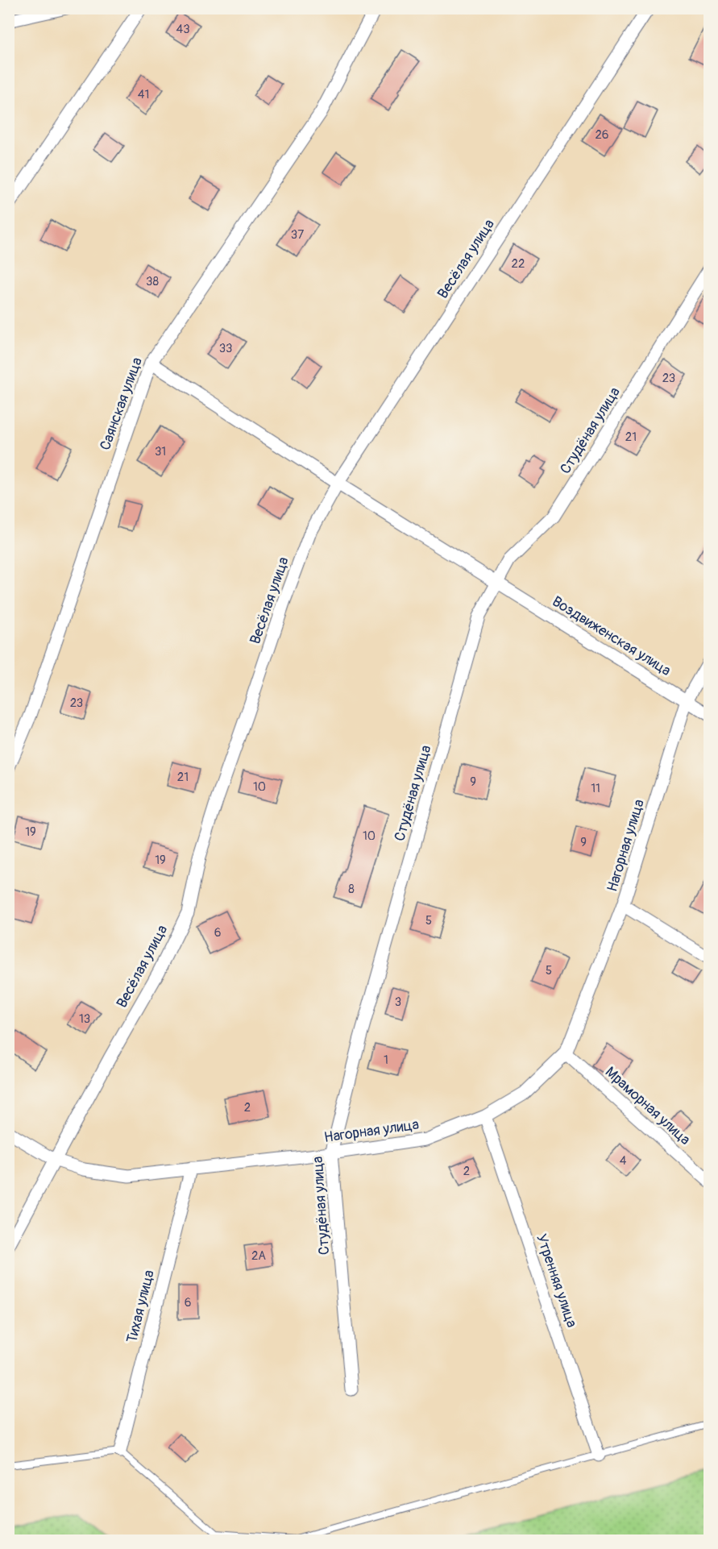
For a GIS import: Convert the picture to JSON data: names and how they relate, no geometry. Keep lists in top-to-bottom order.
{
  "streets": {
    "street": [
      "Весёлая улица",
      "Саянская улица",
      "Студёная улица",
      "Воздвиженская улица",
      "Нагорная улица",
      "Мраморная улица",
      "Утренняя улица",
      "Тихая улица"
    ]
  },
  "crossings": [
    ["Весёлая улица", "Воздвиженская улица"],
    ["Весёлая улица", "Нагорная улица"],
    ["Саянская улица", "Воздвиженская улица"],
    ["Студёная улица", "Воздвиженская улица"],
    ["Студёная улица", "Нагорная улица"],
    ["Воздвиженская улица", "Нагорная улица"],
    ["Нагорная улица", "Мраморная улица"],
    ["Нагорная улица", "Утренняя улица"],
    ["Нагорная улица", "Тихая улица"]
  ],
  "house_numbers": [
    "43",
    "41",
    "26",
    "37",
    "22",
    "38",
    "33",
    "23",
    "21",
    "31",
    "23",
    "21",
    "9",
    "10",
    "11",
    "19",
    "10",
    "9",
    "19",
    "8",
    "5",
    "6",
    "5",
    "3",
    "13",
    "1",
    "2",
    "4",
    "2",
    "2А",
    "6"
  ]
}
